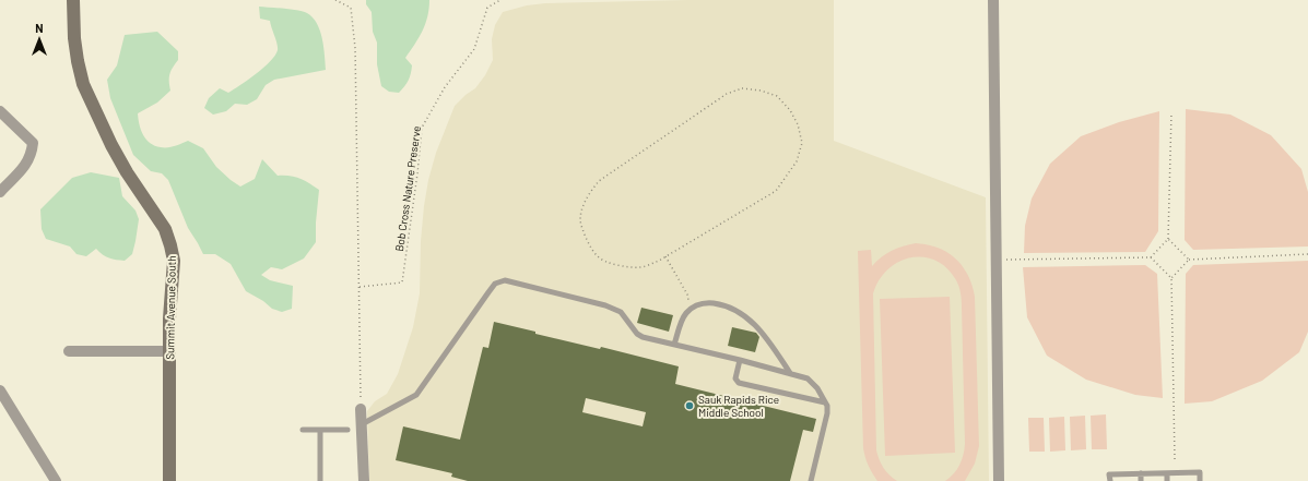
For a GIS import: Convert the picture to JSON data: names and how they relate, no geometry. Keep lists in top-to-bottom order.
{
  "streets": {
    "street": ["Summit Avenue South"],
    "path": ["Bob Cross Nature Preserve"]
  },
  "places": ["Sauk Rapids Rice Middle School"],
  "north": "top"
}
